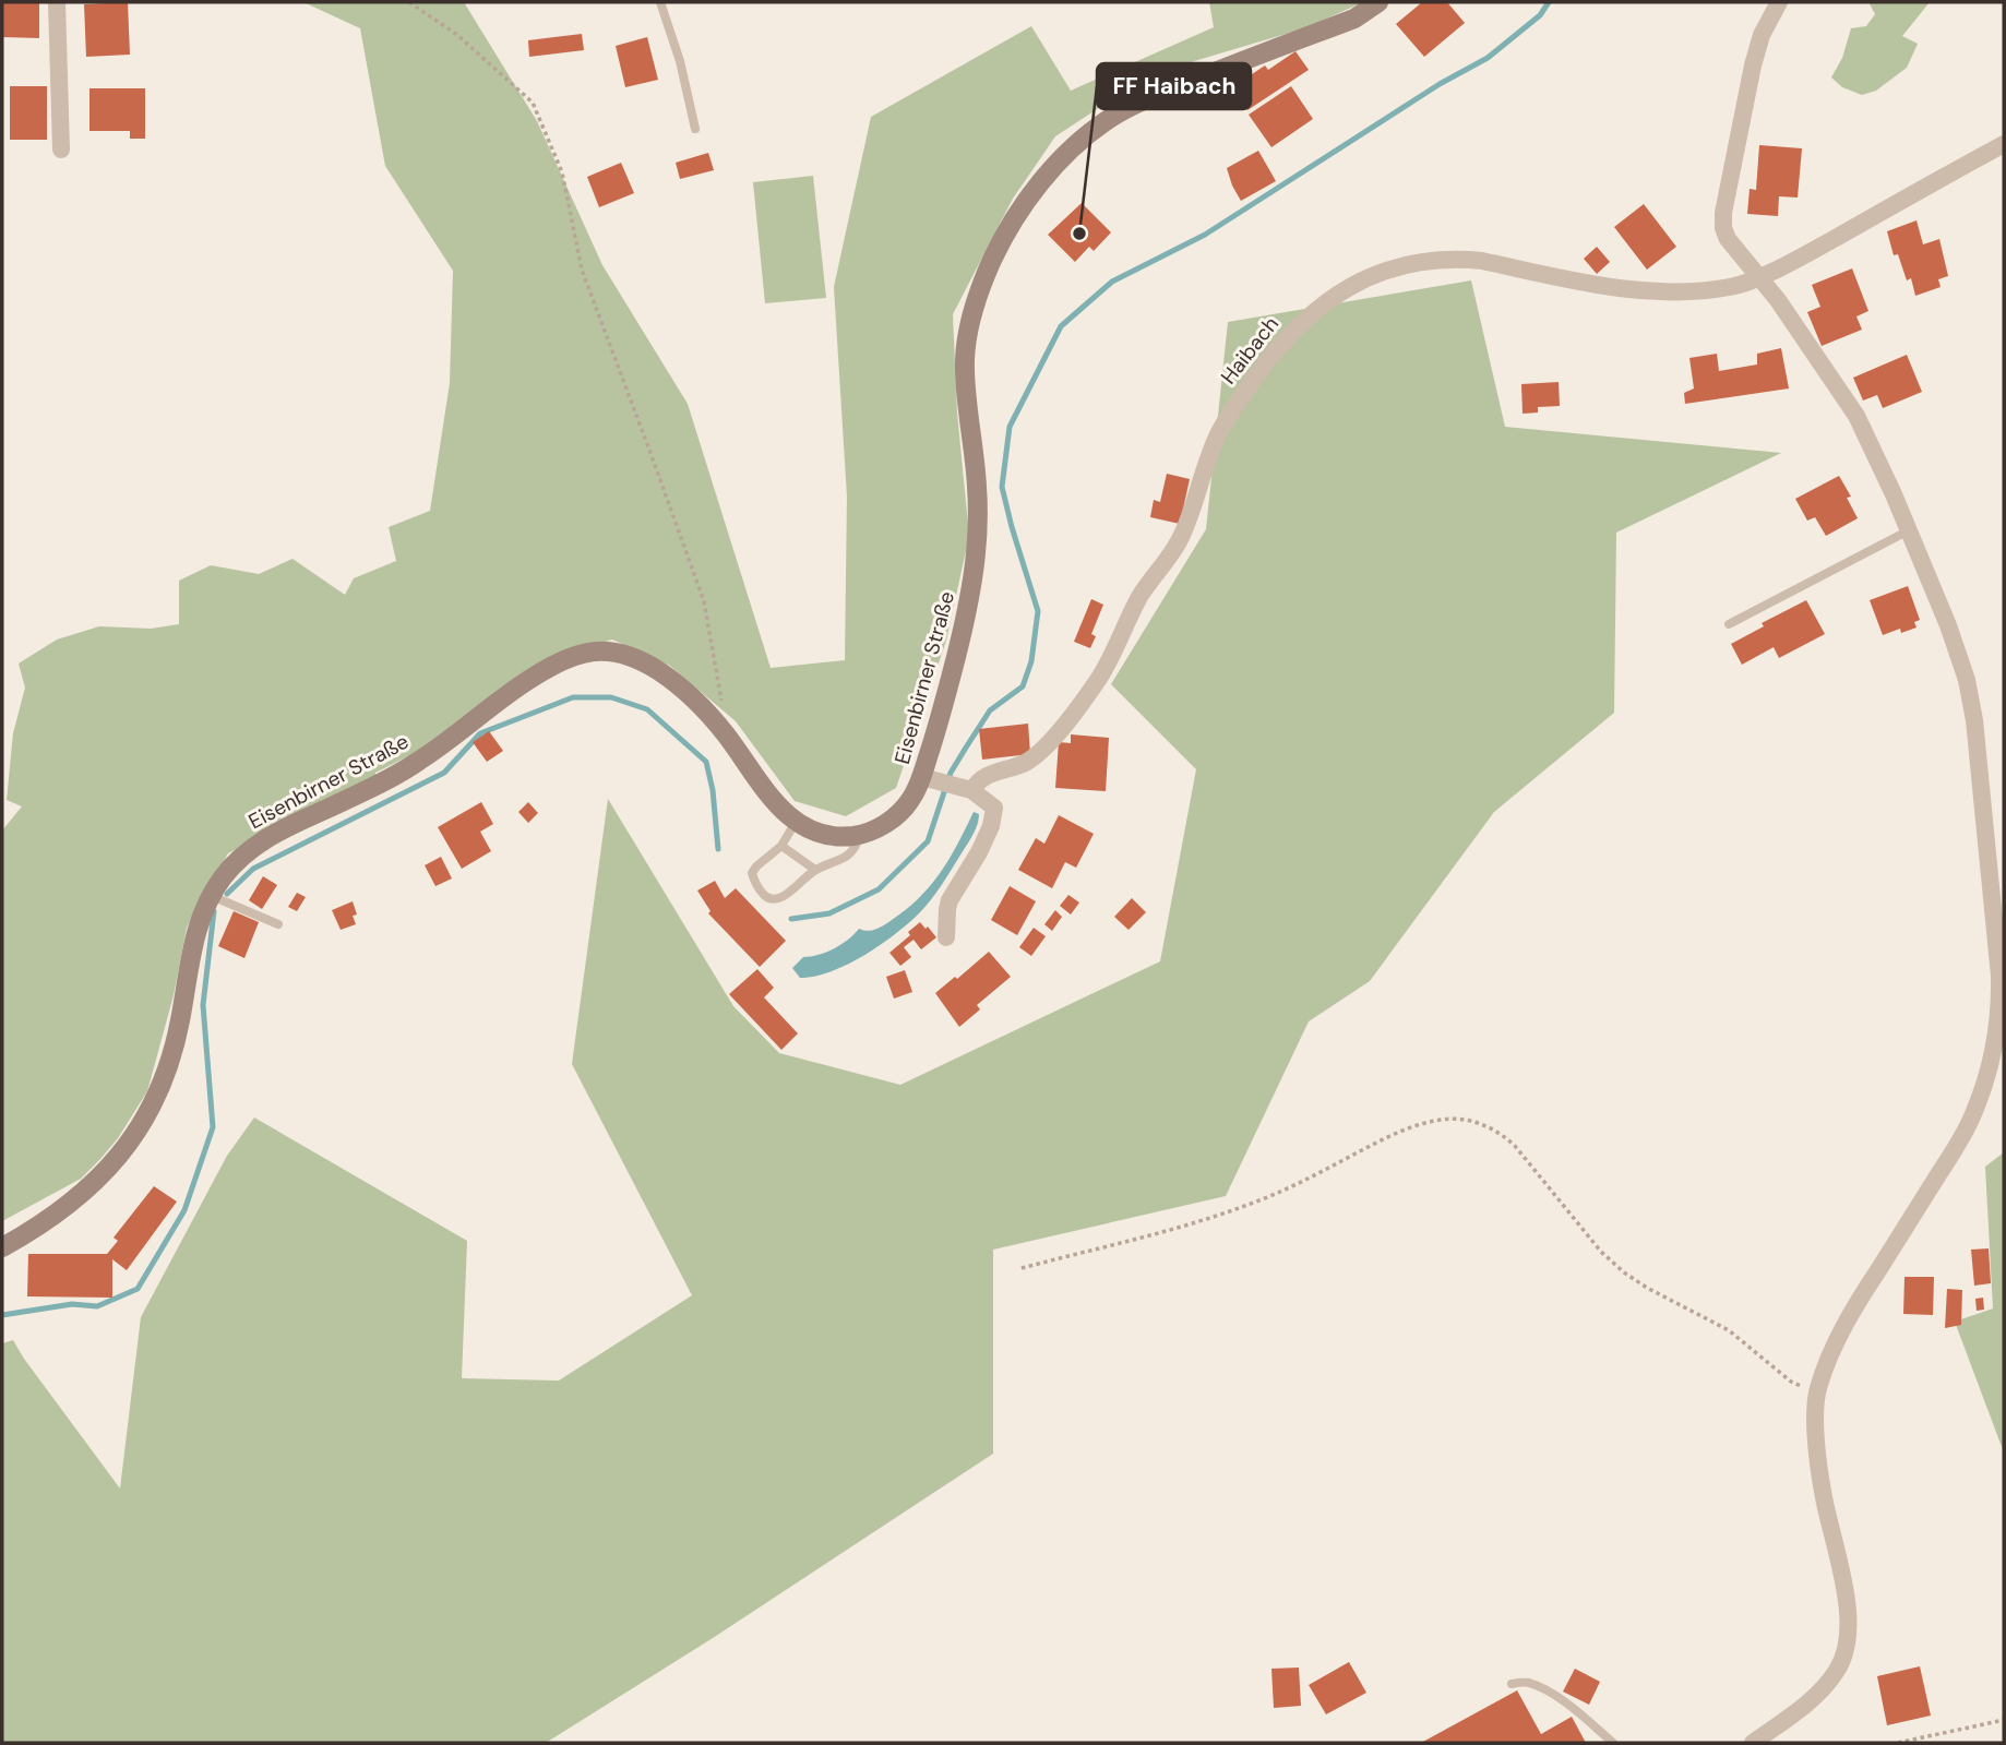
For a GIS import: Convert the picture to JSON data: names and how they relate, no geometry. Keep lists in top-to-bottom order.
{
  "streets": {
    "main road": ["Eisenbirner Straße"],
    "street": ["Haibach"]
  },
  "places": ["FF Haibach"]
}
